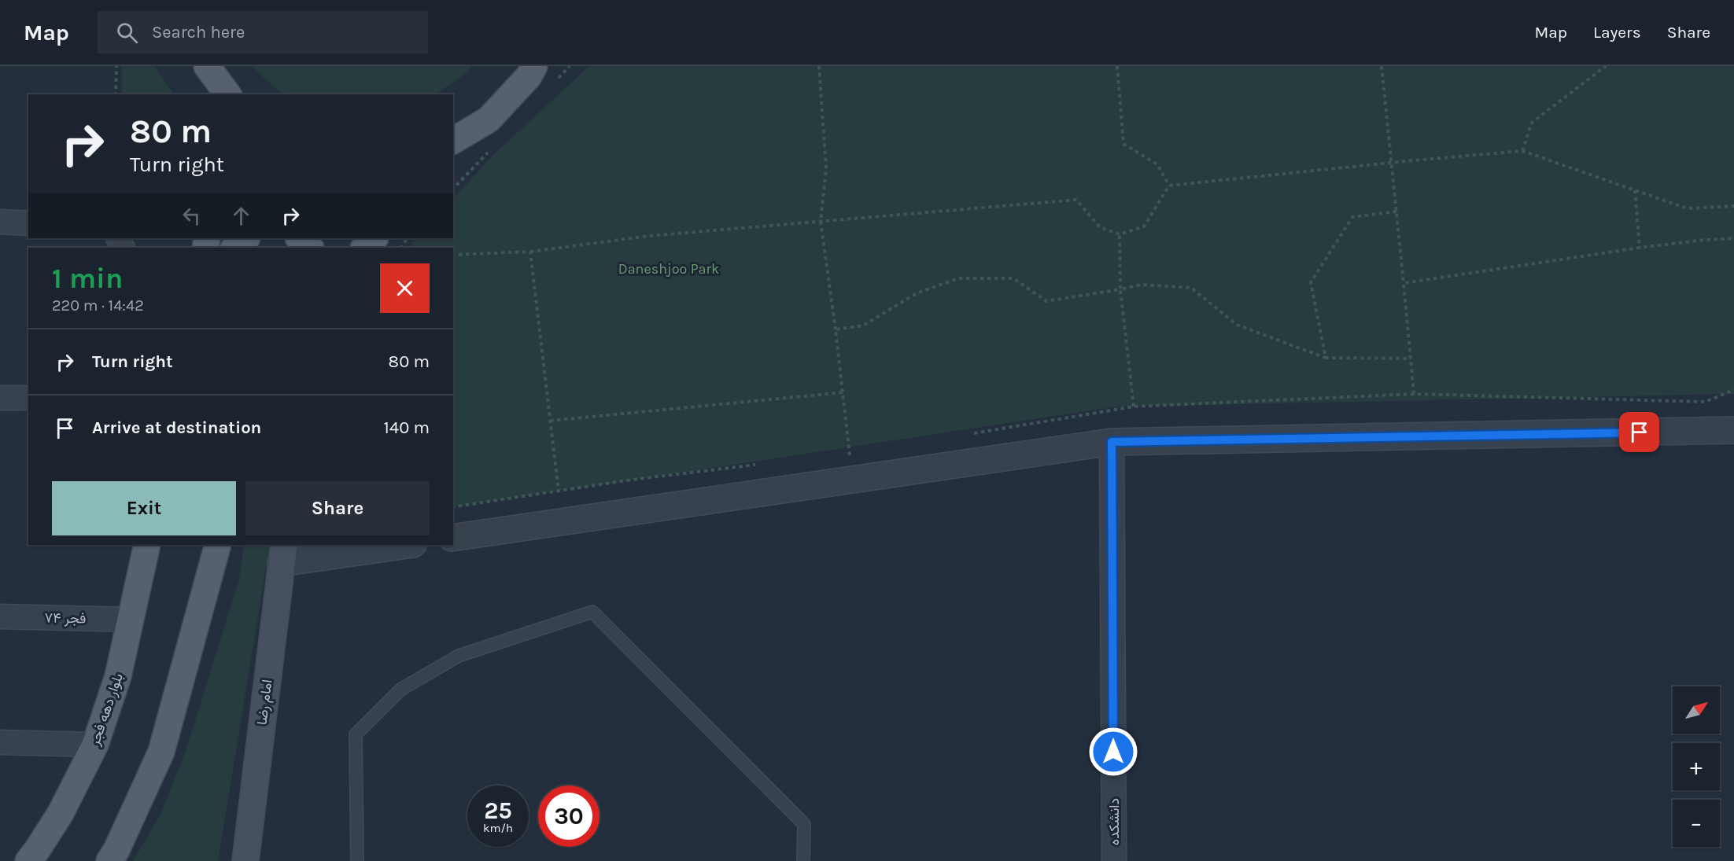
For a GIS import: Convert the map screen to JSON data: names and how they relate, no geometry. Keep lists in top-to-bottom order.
{
  "streets": {
    "main road": ["امام رضا", "بلوار دهه فجر"],
    "street": ["فجر ۷۴", "دانشکده"]
  },
  "crossings": [
    ["فجر ۷۴", "بلوار دهه فجر"]
  ],
  "parks": ["Daneshjoo Park"],
  "north": "top right",
  "page": {
    "header": "Map",
    "search": "Search here",
    "nav": ["Map", "Layers", "Share"],
    "turn": ["80 m", "Turn right"],
    "heading": ["1 min", "220 m · 14:42"],
    "list": [
      {
        "name": "Turn right",
        "value": "80 m"
      },
      {
        "name": "Arrive at destination",
        "value": "140 m"
      }
    ],
    "buttons": ["Exit", "Share"],
    "map_buttons": ["+", "−"],
    "speed": "25 km/h",
    "limit": "30"
  }
}
